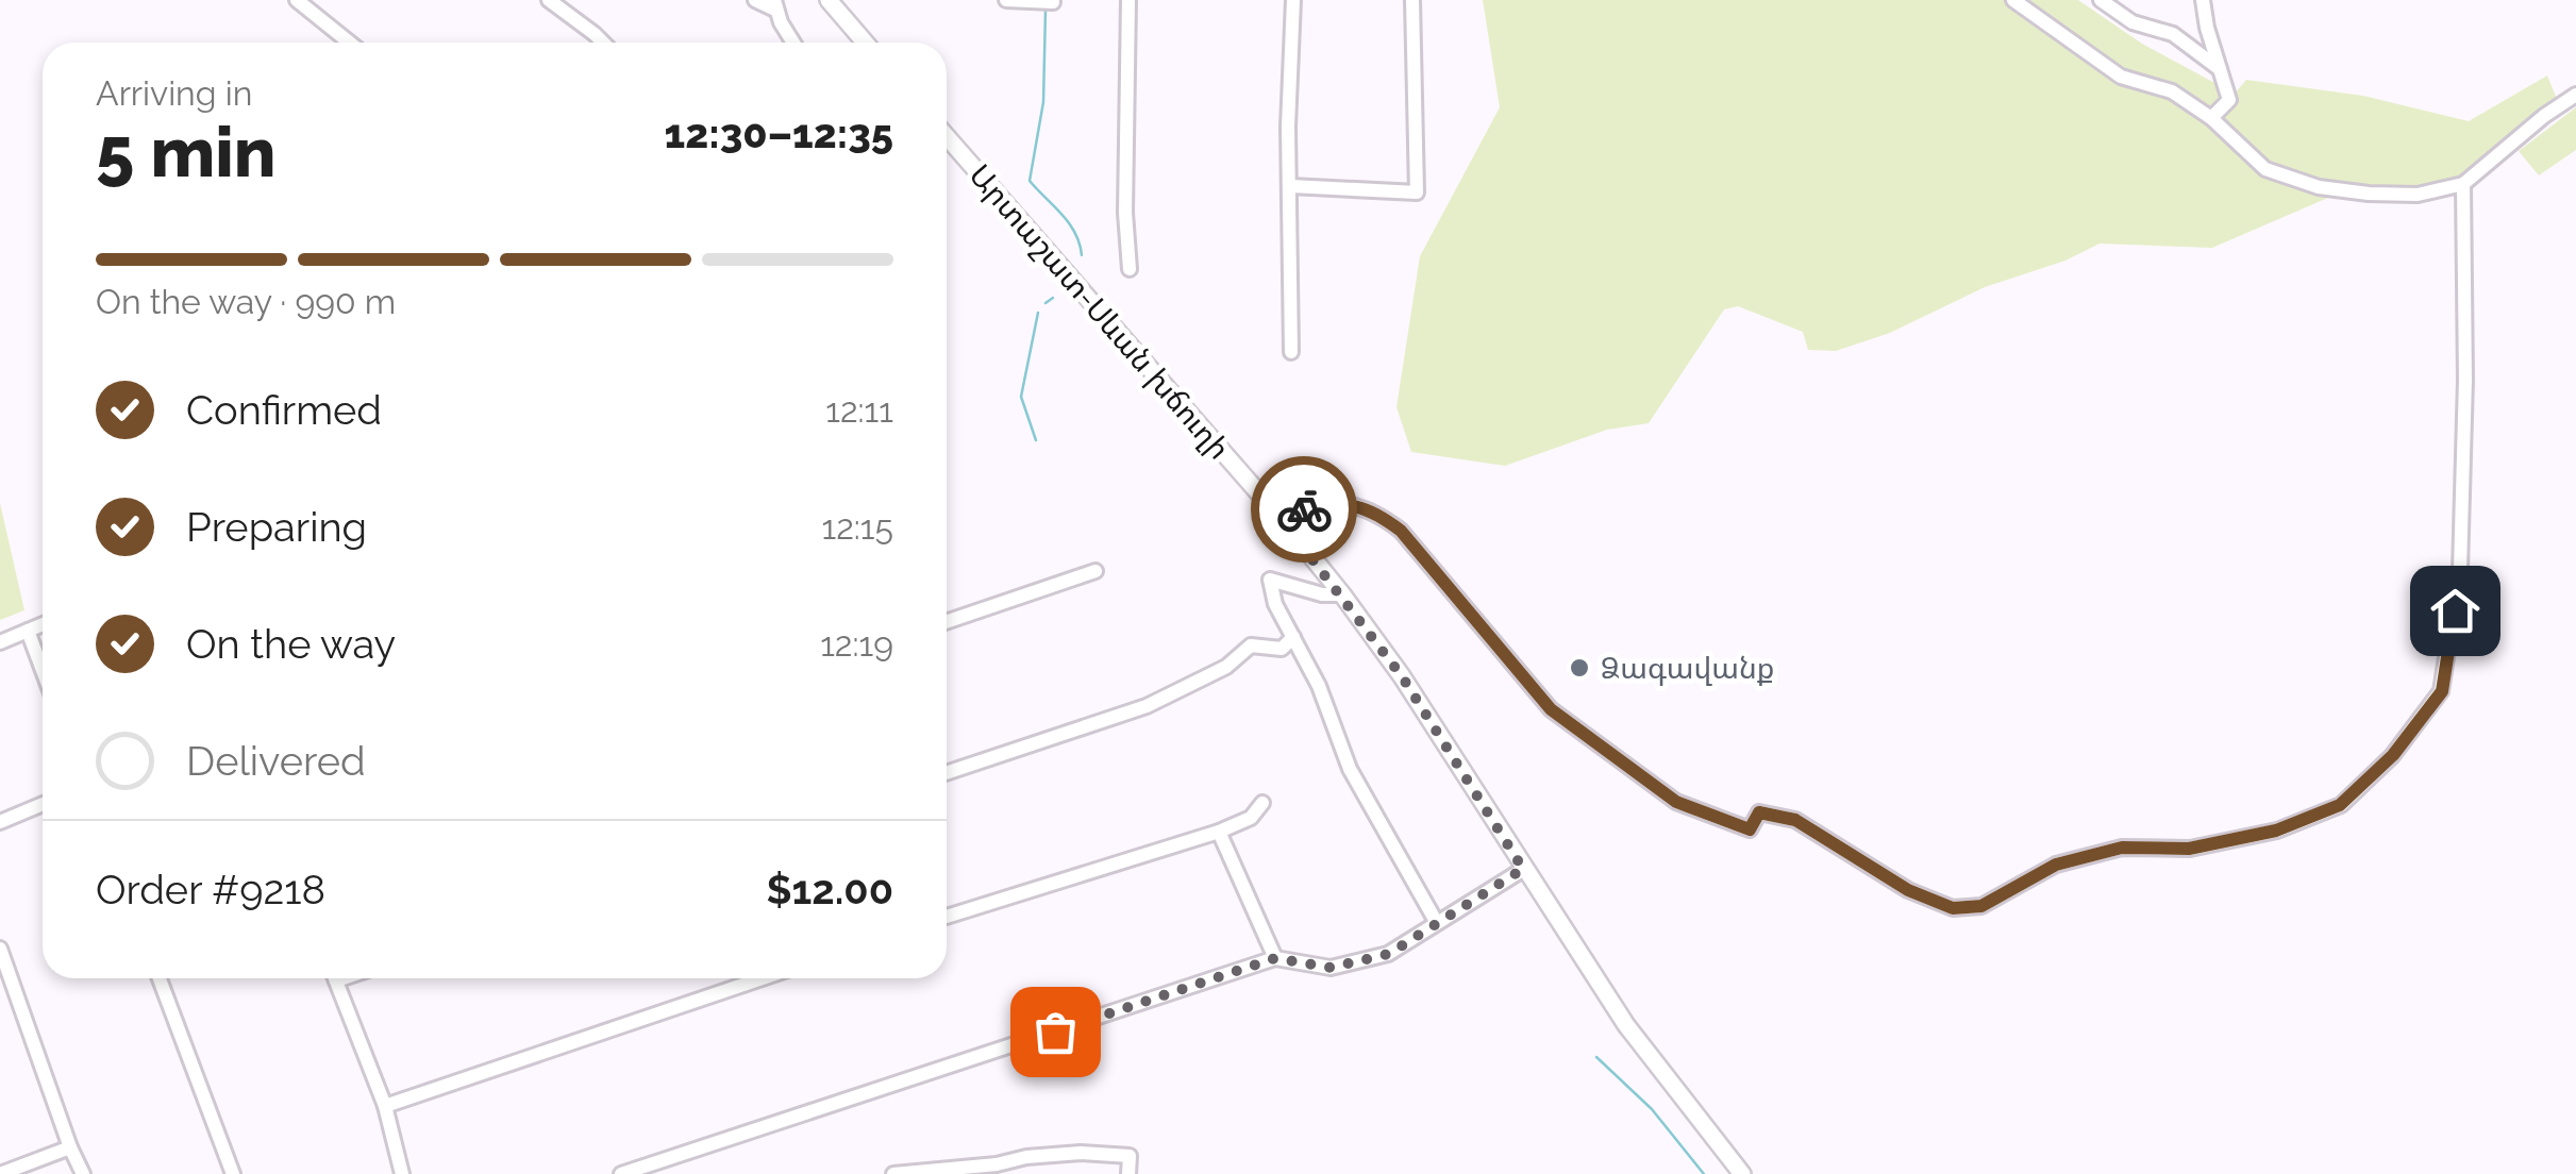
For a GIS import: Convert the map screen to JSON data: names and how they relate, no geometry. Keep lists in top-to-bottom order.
{
  "streets": {
    "main road": ["Արտաշատ-Սևան խճուղի"]
  },
  "places": ["Ձագավանք"],
  "page": {
    "heading": ["5 min", "Arriving in", "12:30–12:35"],
    "panel": ["Order #9218", "$12.00"],
    "bar": "On the way · 990 m",
    "list": [
      ["Confirmed", "12:11"],
      ["Preparing", "12:15"],
      ["On the way", "12:19"],
      "Delivered"
    ]
  }
}
